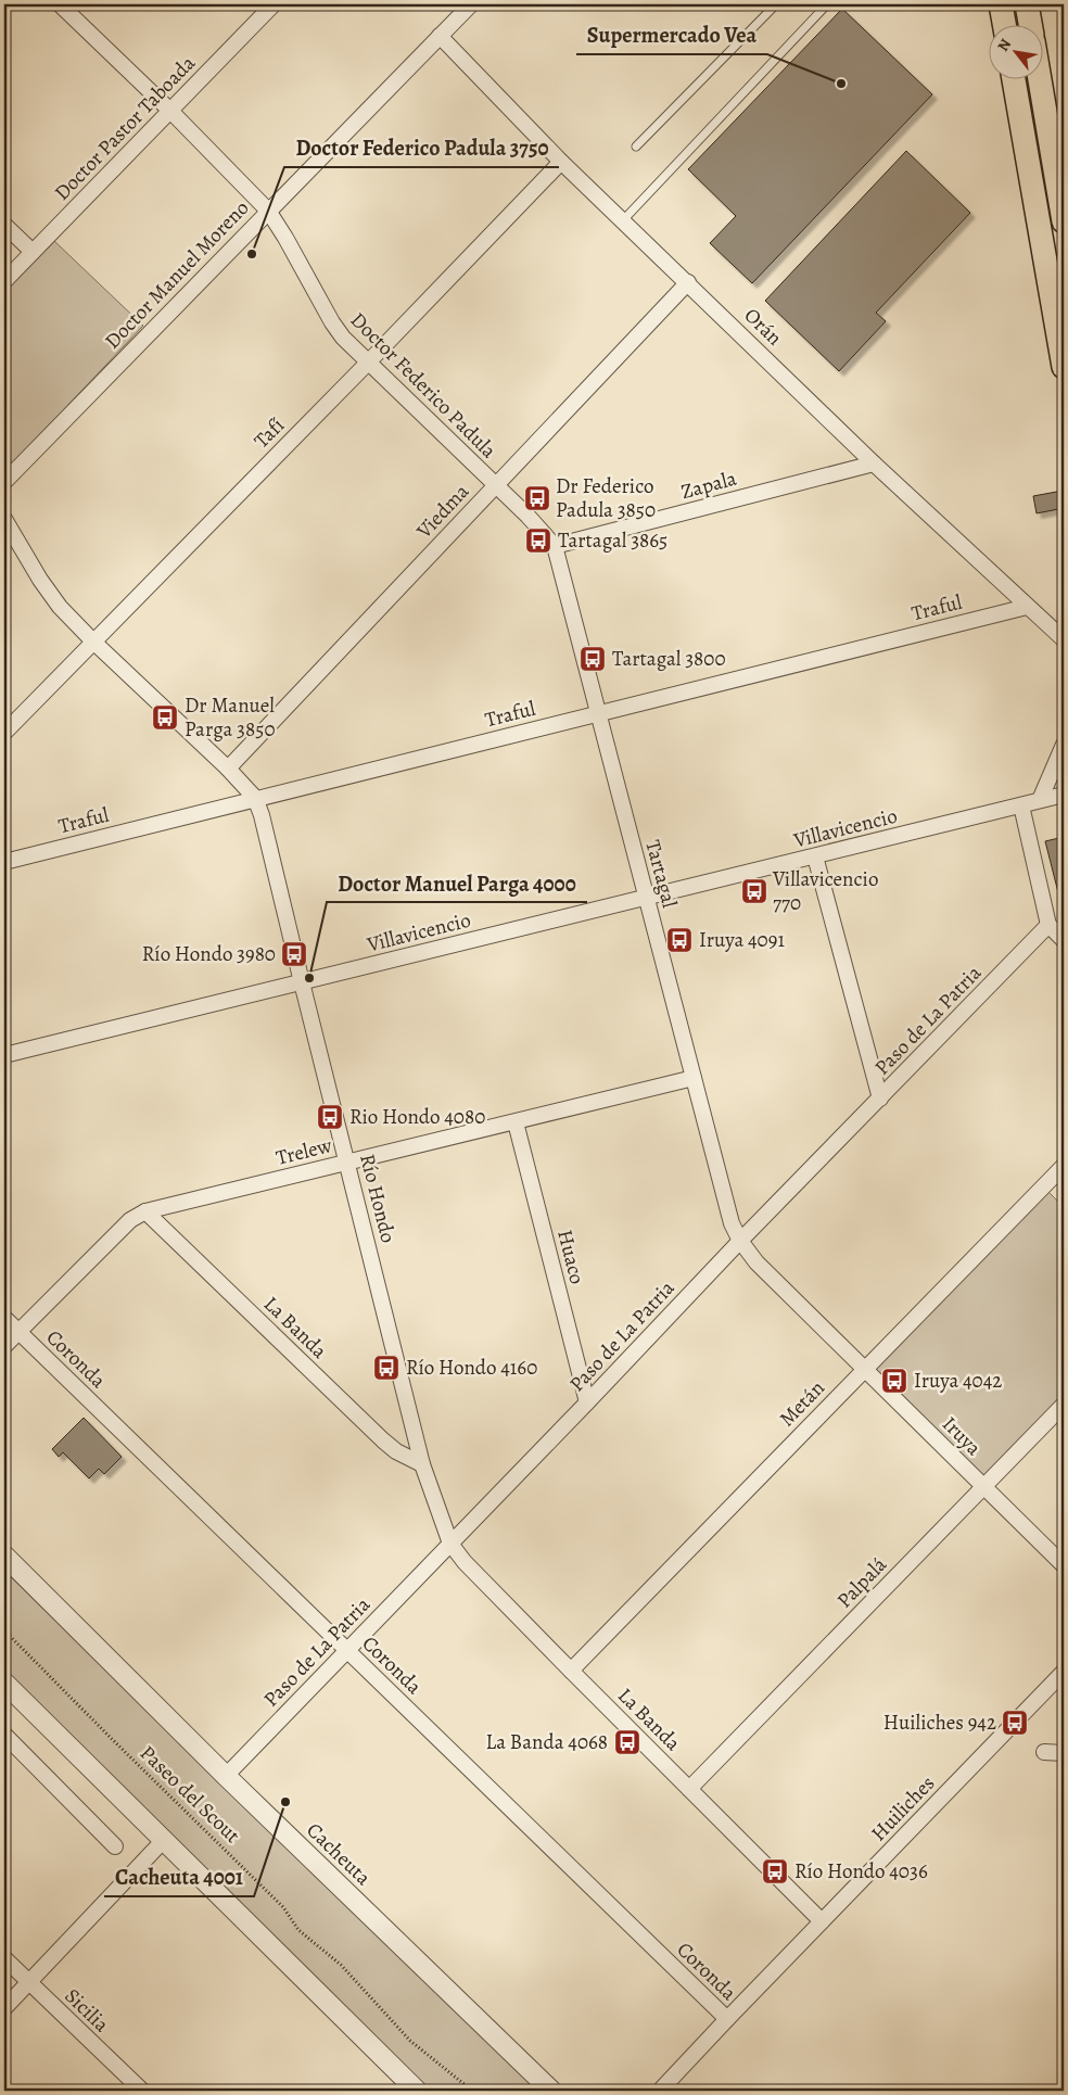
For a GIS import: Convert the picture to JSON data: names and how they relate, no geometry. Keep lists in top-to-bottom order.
{
  "streets": {
    "street": [
      "Doctor Pastor Taboada",
      "Doctor Manuel Moreno",
      "Orán",
      "Doctor Federico Padula",
      "Tafí",
      "Zapala",
      "Viedma",
      "Traful",
      "Villavicencio",
      "Tartagal",
      "Paso de La Patria",
      "Trelew",
      "Río Hondo",
      "Huaco",
      "La Banda",
      "Coronda",
      "Metán",
      "Iruya",
      "Palpalá",
      "Huiliches",
      "Cacheuta",
      "Sicilia"
    ],
    "path": ["Paseo del Scout"]
  },
  "crossings": [
    ["Doctor Pastor Taboada", "Doctor Federico Padula"],
    ["Doctor Manuel Moreno", "Orán"],
    ["Doctor Manuel Moreno", "Doctor Federico Padula"],
    ["Orán", "Tafí"],
    ["Orán", "Zapala"],
    ["Orán", "Viedma"],
    ["Orán", "Traful"],
    ["Doctor Federico Padula", "Tafí"],
    ["Doctor Federico Padula", "Zapala"],
    ["Doctor Federico Padula", "Viedma"],
    ["Doctor Federico Padula", "Tartagal"],
    ["Zapala", "Tartagal"],
    ["Traful", "Tartagal"],
    ["Traful", "Río Hondo"],
    ["Villavicencio", "Tartagal"],
    ["Villavicencio", "Río Hondo"],
    ["Tartagal", "Paso de La Patria"],
    ["Tartagal", "Trelew"],
    ["Tartagal", "Iruya"],
    ["Paso de La Patria", "Río Hondo"],
    ["Paso de La Patria", "Huaco"],
    ["Paso de La Patria", "La Banda"],
    ["Paso de La Patria", "Coronda"],
    ["Paso de La Patria", "Iruya"],
    ["Paso de La Patria", "Cacheuta"],
    ["Trelew", "Río Hondo"],
    ["Trelew", "Huaco"],
    ["Trelew", "La Banda"],
    ["Trelew", "Coronda"],
    ["Río Hondo", "La Banda"],
    ["La Banda", "Metán"],
    ["La Banda", "Palpalá"],
    ["La Banda", "Huiliches"],
    ["Coronda", "Huiliches"],
    ["Metán", "Iruya"],
    ["Iruya", "Palpalá"]
  ],
  "places": {
    "other": [
      "Supermercado Vea",
      "Doctor Federico Padula 3750",
      "Doctor Manuel Parga 4000",
      "Cacheuta 4001"
    ],
    "bus stop": [
      "Dr Federico Padula 3850",
      "Tartagal 3865",
      "Tartagal 3800",
      "Dr Manuel Parga 3850",
      "Villavicencio 770",
      "Iruya 4091",
      "Río Hondo 3980",
      "Rio Hondo 4080",
      "Río Hondo 4160",
      "Iruya 4042",
      "Huiliches 942",
      "La Banda 4068",
      "Río Hondo 4036"
    ]
  },
  "north": "top left"
}
